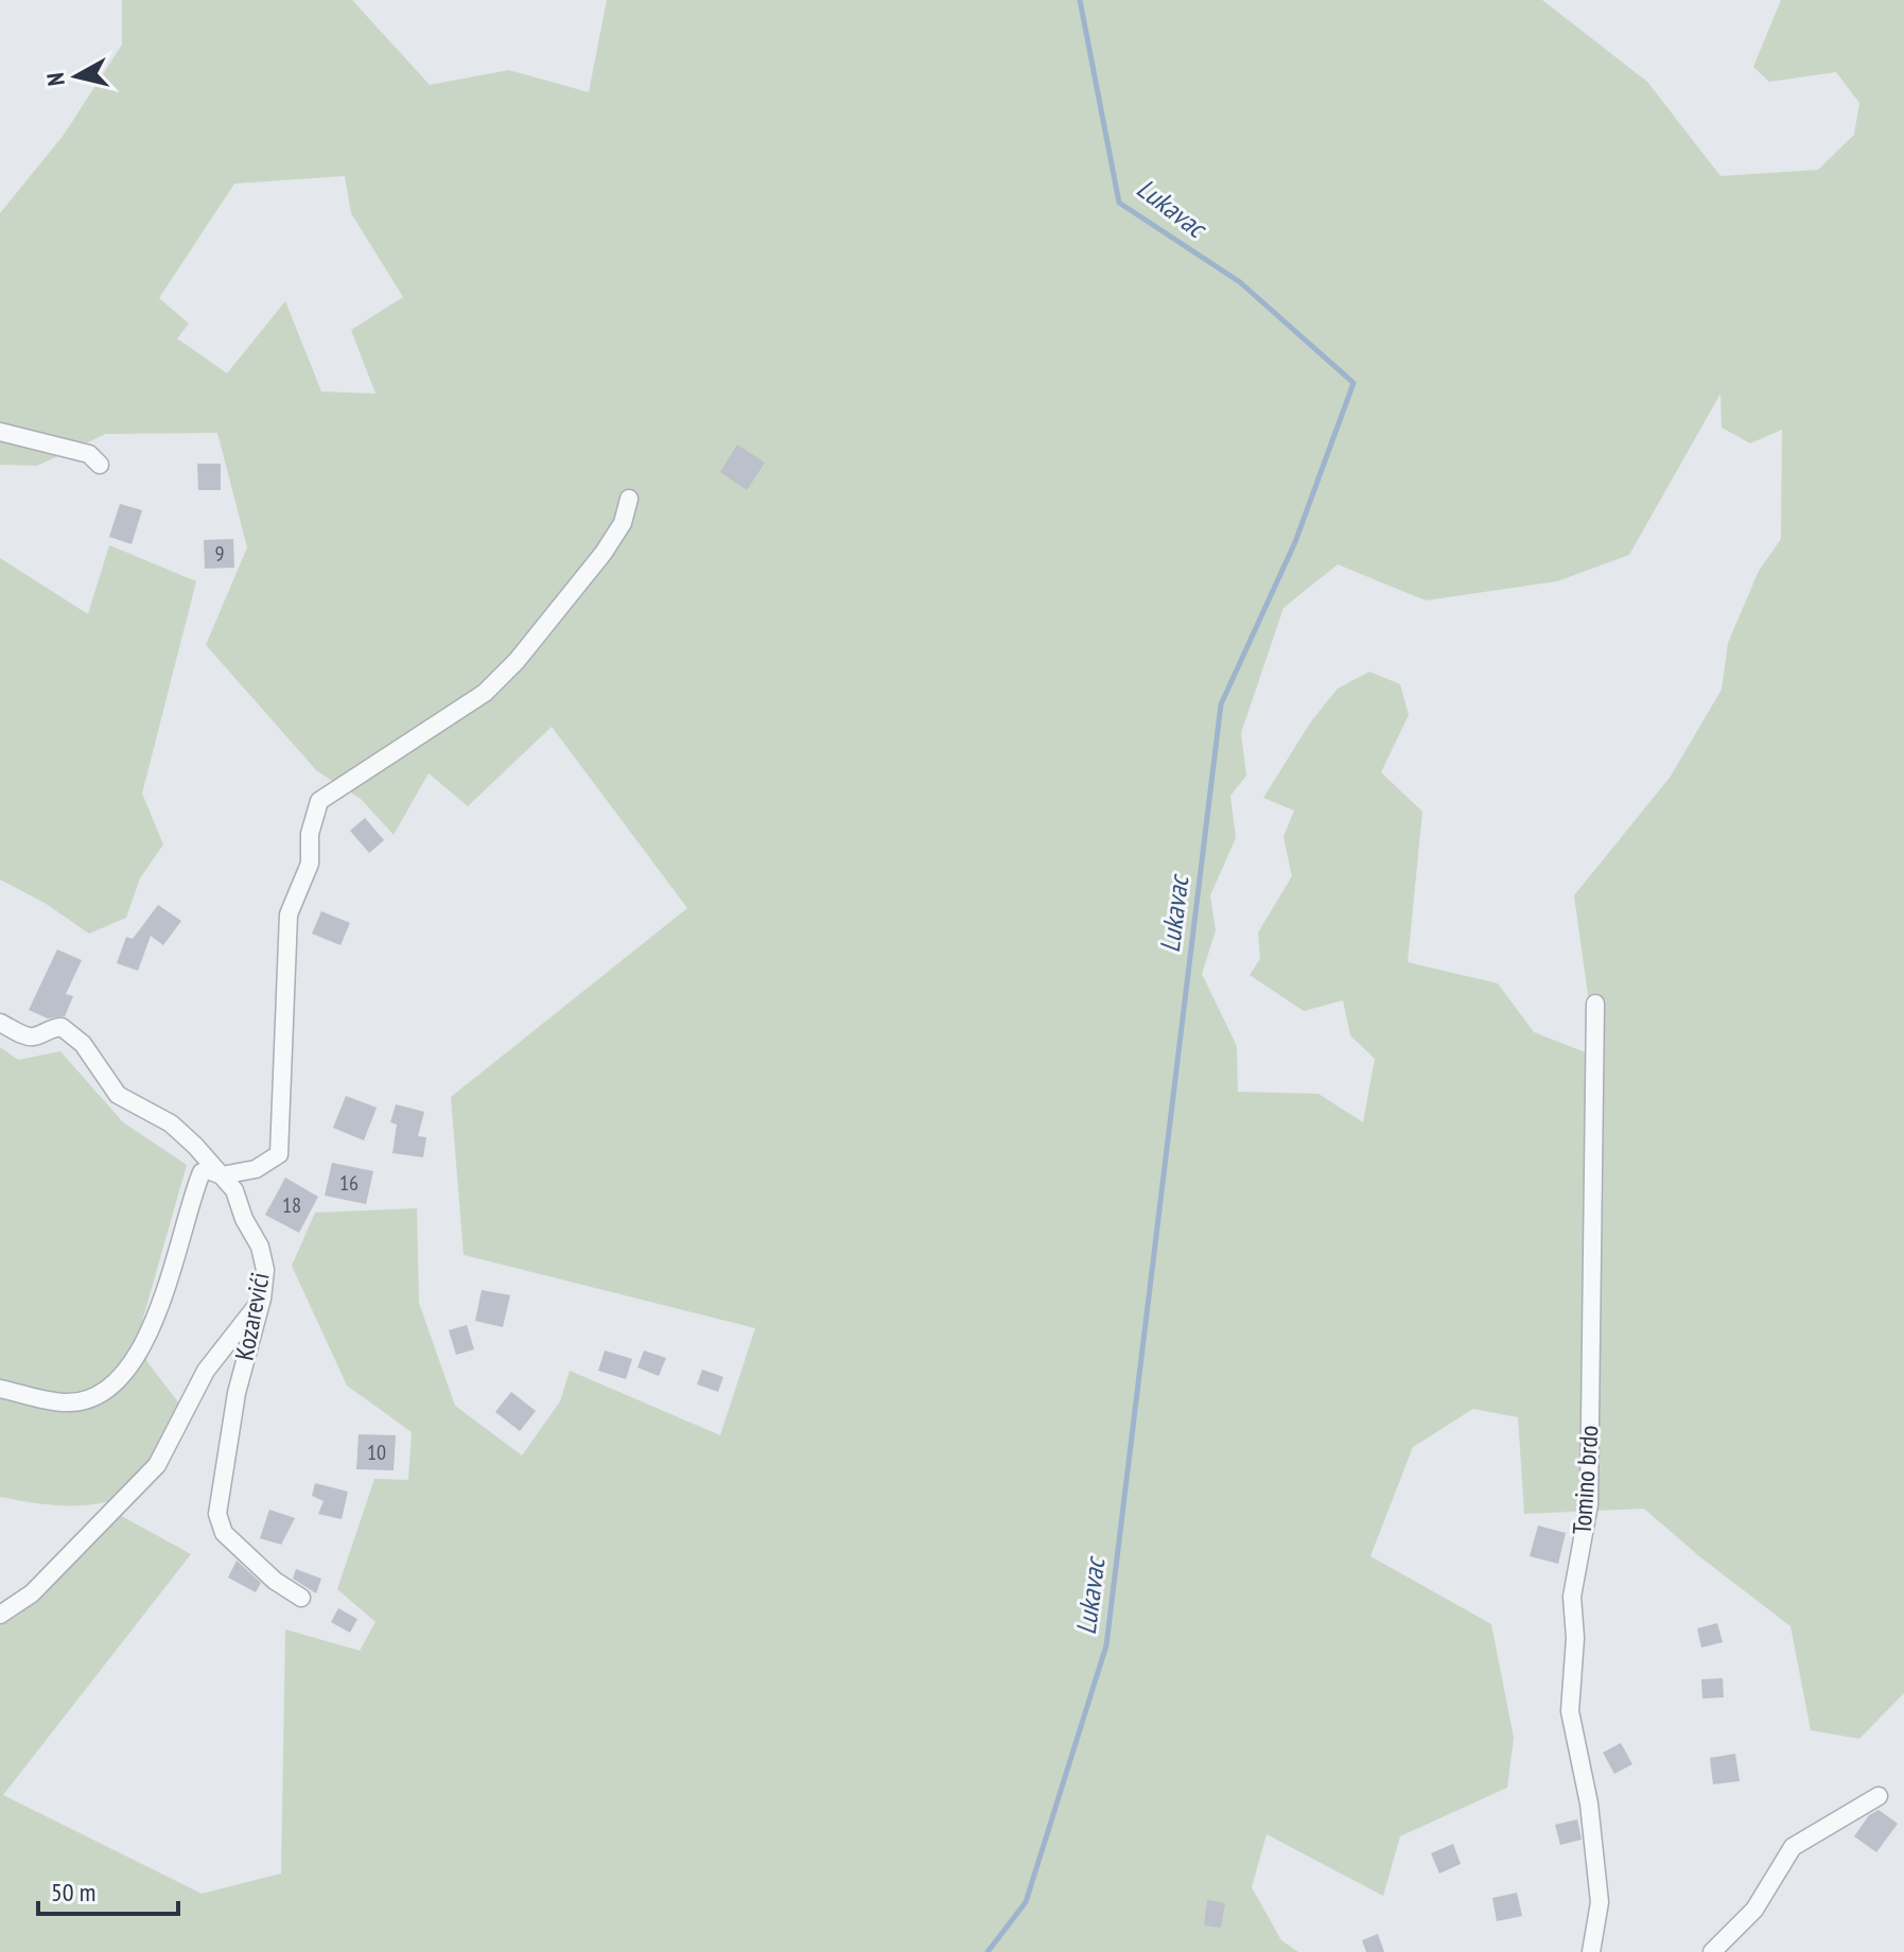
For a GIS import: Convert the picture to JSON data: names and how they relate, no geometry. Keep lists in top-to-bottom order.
{
  "streets": {
    "street": ["Kozarevići", "Tomino brdo"]
  },
  "water": ["Lukavac"],
  "house_numbers": [
    "9",
    "16",
    "18",
    "10"
  ],
  "scale_bar": "50 m",
  "north": "left"
}
